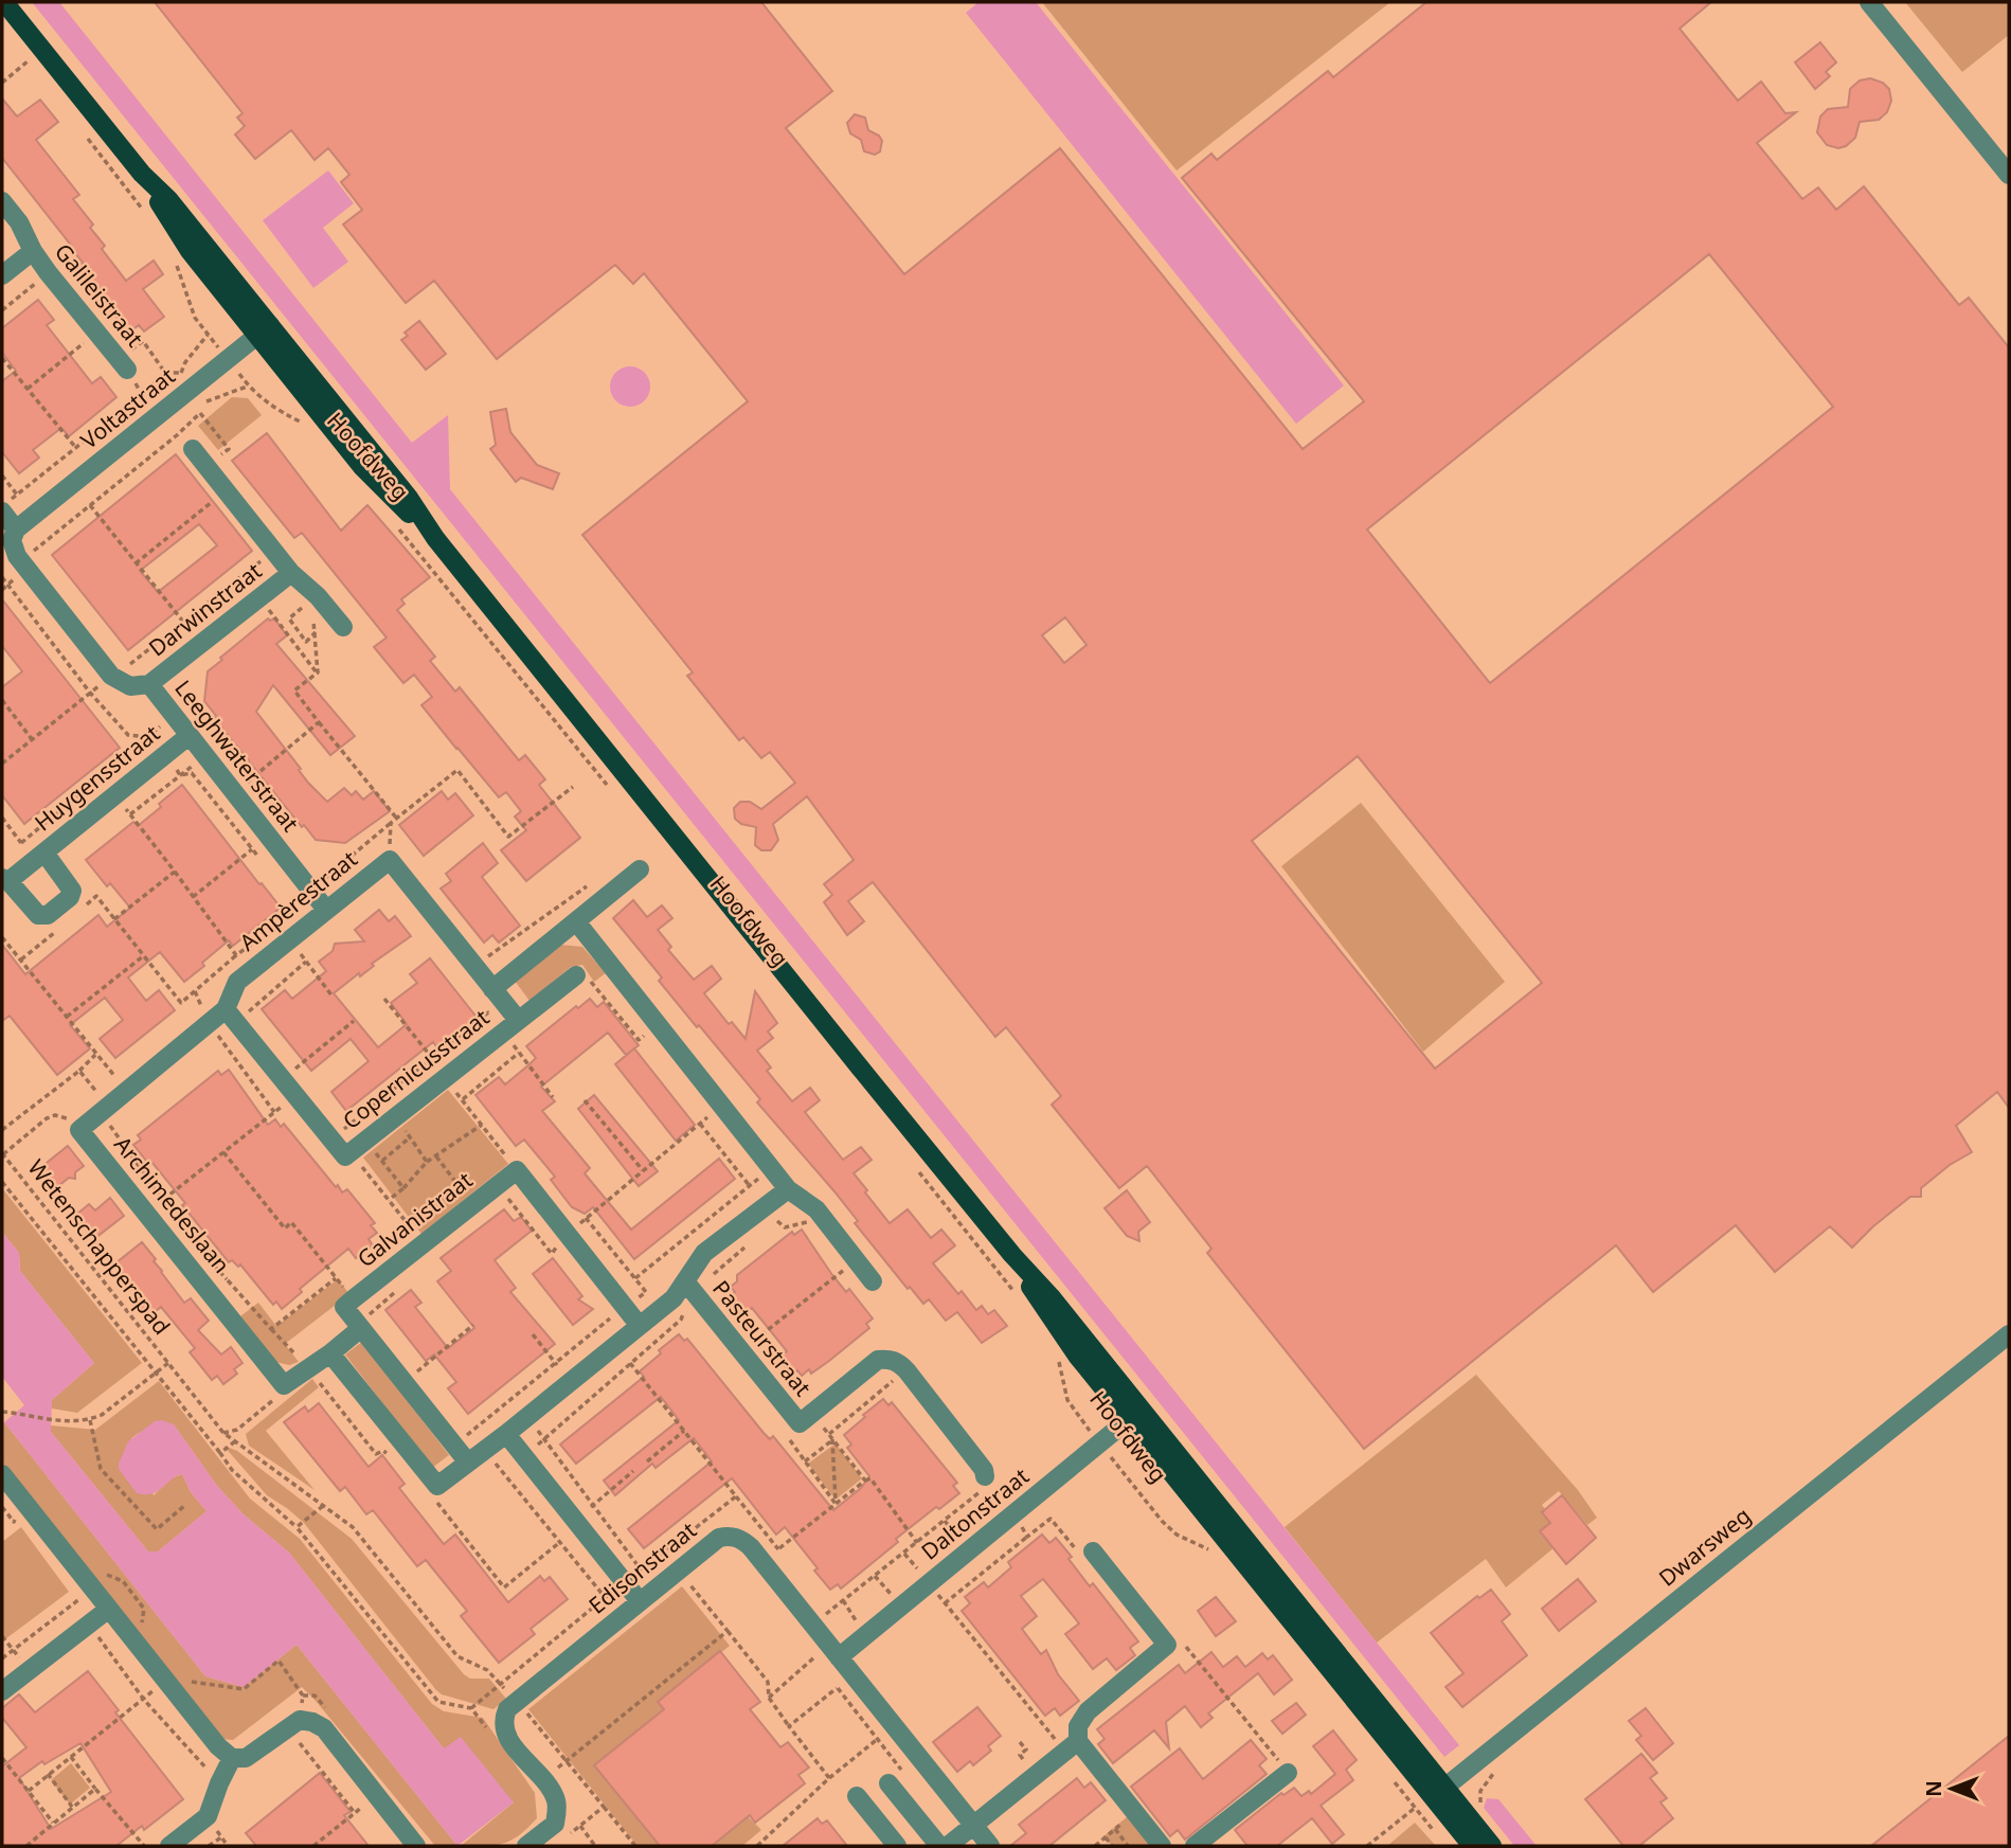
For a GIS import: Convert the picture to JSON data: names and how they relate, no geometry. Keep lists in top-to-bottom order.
{
  "streets": {
    "main road": ["Hoofdweg"],
    "street": [
      "Galileistraat",
      "Voltastraat",
      "Darwinstraat",
      "Leeghwaterstraat",
      "Huygensstraat",
      "Ampèrestraat",
      "Copernicusstraat",
      "Archimedeslaan",
      "Galvanistraat",
      "Pasteurstraat",
      "Daltonstraat",
      "Dwarsweg",
      "Edisonstraat"
    ],
    "path": ["Wetenschapperspad"]
  },
  "crossings": [
    ["Voltastraat", "Hoofdweg"],
    ["Hoofdweg", "Daltonstraat"],
    ["Hoofdweg", "Dwarsweg"],
    ["Darwinstraat", "Leeghwaterstraat"],
    ["Leeghwaterstraat", "Huygensstraat"],
    ["Leeghwaterstraat", "Ampèrestraat"],
    ["Ampèrestraat", "Copernicusstraat"],
    ["Ampèrestraat", "Archimedeslaan"],
    ["Copernicusstraat", "Archimedeslaan"],
    ["Copernicusstraat", "Galvanistraat"],
    ["Wetenschapperspad", "Edisonstraat"],
    ["Daltonstraat", "Edisonstraat"]
  ],
  "north": "left"
}
